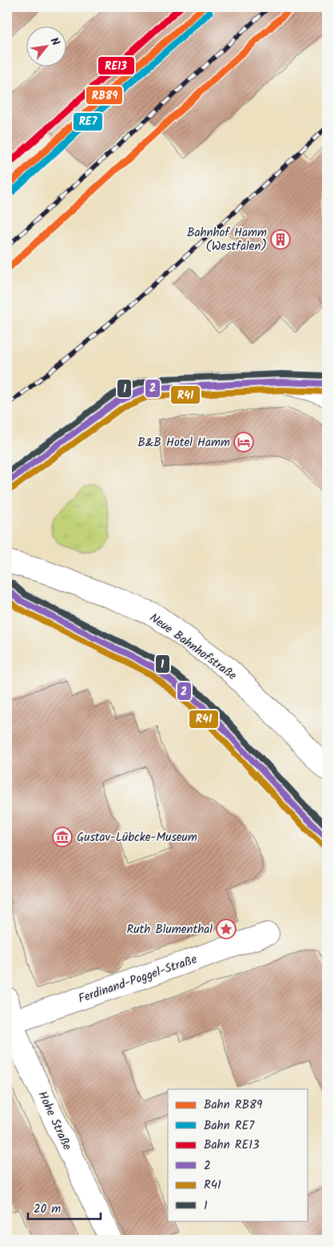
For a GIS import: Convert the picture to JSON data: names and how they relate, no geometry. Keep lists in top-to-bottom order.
{
  "streets": {
    "street": ["Neue Bahnhofstraße", "Ferdinand-Poggel-Straße", "Hohe Straße"]
  },
  "crossings": [
    ["Ferdinand-Poggel-Straße", "Hohe Straße"]
  ],
  "places": {
    "building": ["Bahnhof Hamm (Westfalen)"],
    "hotel": ["B&B Hotel Hamm"],
    "museum": ["Gustav-Lübcke-Museum"],
    "place": ["Ruth Blumenthal"]
  },
  "lines": [
    "rail line RB89",
    "rail line RE13",
    "rail line RE7",
    "transit line 1",
    "transit line 2",
    "transit line R41"
  ],
  "legend": [
    "Bahn RB89",
    "Bahn RE7",
    "Bahn RE13",
    "2",
    "R41",
    "1"
  ],
  "scale_bar": "20 m",
  "north": "top right"
}
